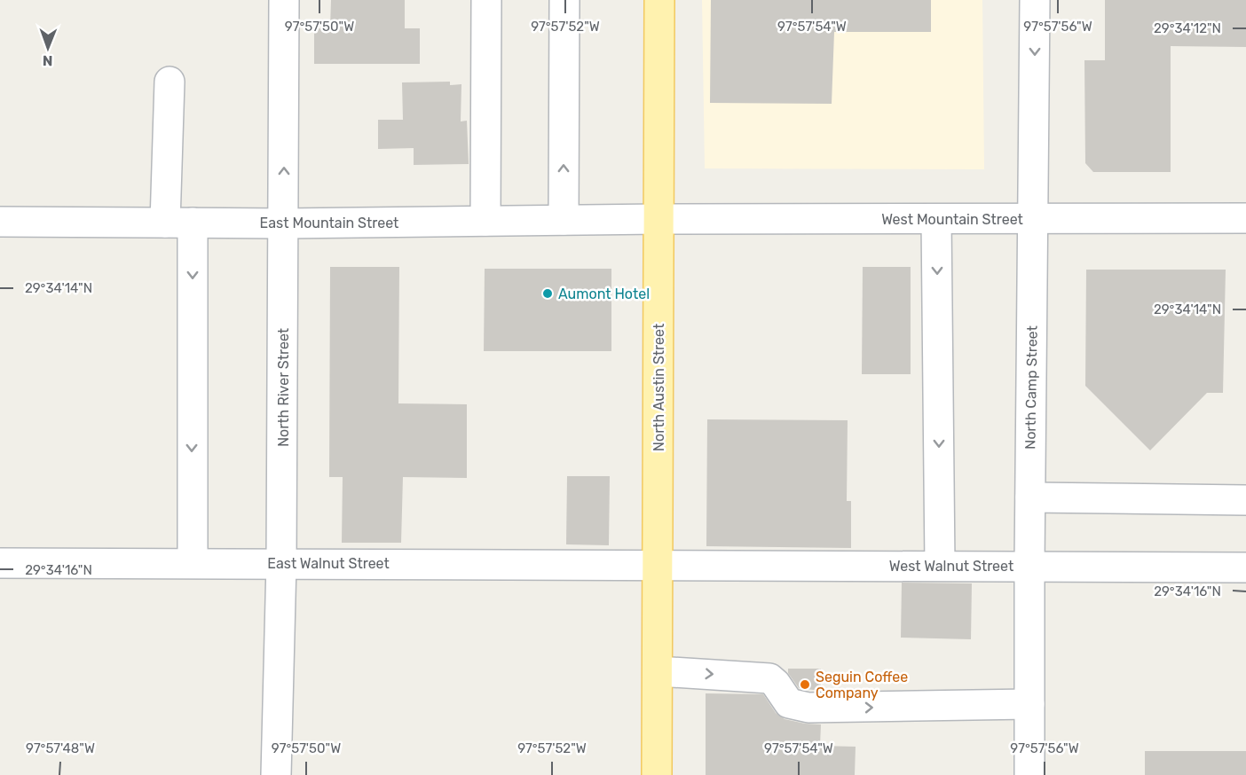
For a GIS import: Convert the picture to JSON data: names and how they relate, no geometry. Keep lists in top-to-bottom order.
{
  "streets": {
    "main road": ["North Austin Street"],
    "street": [
      "West Mountain Street",
      "East Mountain Street",
      "North River Street",
      "North Camp Street",
      "East Walnut Street",
      "West Walnut Street"
    ]
  },
  "crossings": [
    ["West Mountain Street", "East Mountain Street"],
    ["West Mountain Street", "North Austin Street"],
    ["West Mountain Street", "North Camp Street"],
    ["East Mountain Street", "North River Street"],
    ["East Mountain Street", "North Austin Street"],
    ["North River Street", "East Walnut Street"],
    ["North Austin Street", "East Walnut Street"],
    ["North Austin Street", "West Walnut Street"],
    ["North Camp Street", "West Walnut Street"],
    ["East Walnut Street", "West Walnut Street"]
  ],
  "places": ["Aumont Hotel", "Seguin Coffee Company"],
  "north": "bottom",
  "coordinates": [
    "97°57'50\"W",
    "97°57'52\"W",
    "97°57'54\"W",
    "97°57'56\"W",
    "29°34'12\"N",
    "29°34'14\"N",
    "29°34'16\"N",
    "97°57'48\"W"
  ]
}
